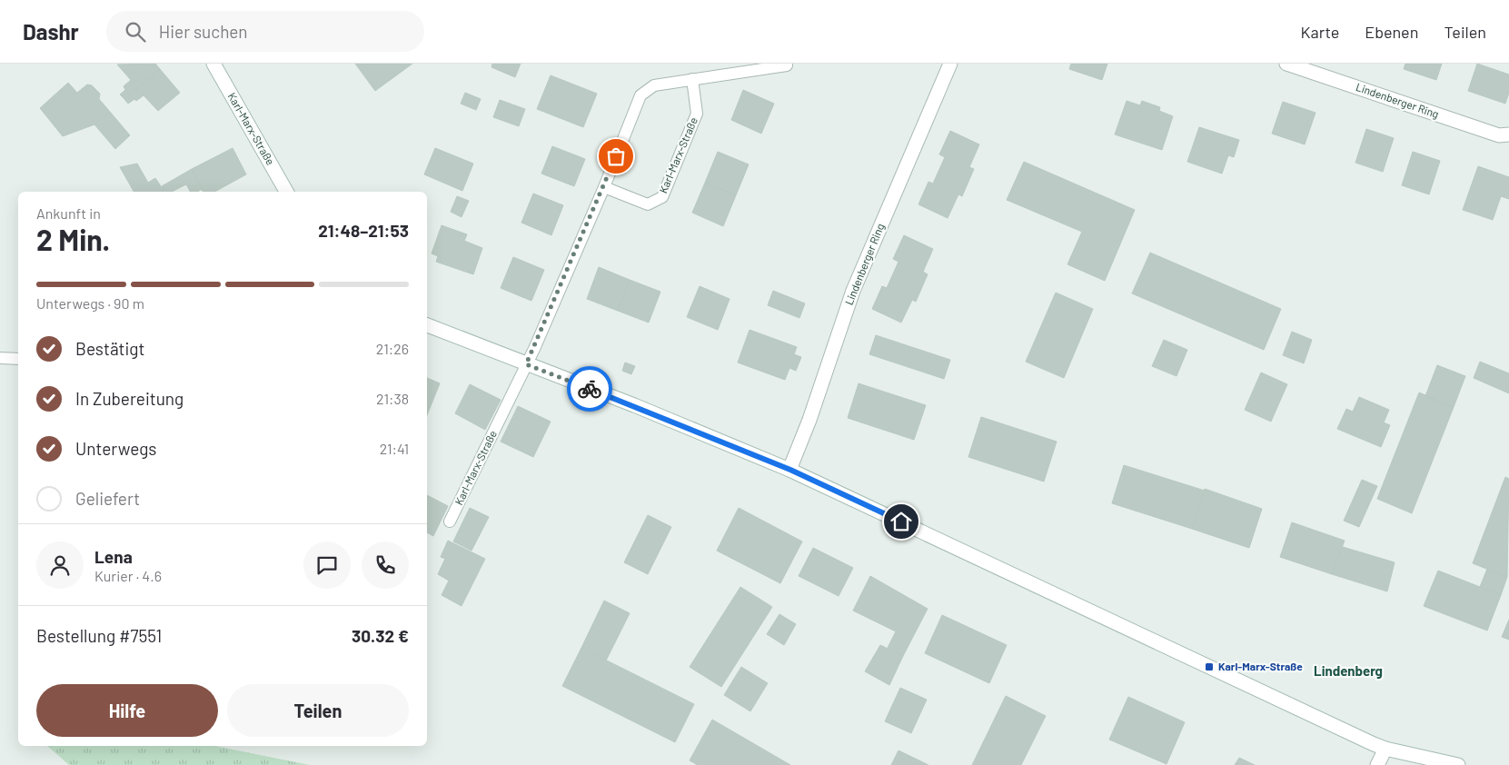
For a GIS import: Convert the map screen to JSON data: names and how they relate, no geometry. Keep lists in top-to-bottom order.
{
  "streets": {
    "street": ["Lindenberger Ring", "Karl-Marx-Straße"]
  },
  "districts": ["Lindenberg"],
  "places": {
    "transit": ["Karl-Marx-Straße"]
  },
  "page": {
    "header": "Dashr",
    "search": "Hier suchen",
    "nav": ["Karte", "Ebenen", "Teilen"],
    "heading": ["2 Min.", "Ankunft in", "21:48–21:53"],
    "panel": [
      "Lena",
      "Kurier · 4.6",
      "Bestellung #7551",
      "30.32 €"
    ],
    "bar": "Unterwegs · 90 m",
    "list": [
      ["Bestätigt", "21:26"],
      ["In Zubereitung", "21:38"],
      ["Unterwegs", "21:41"],
      "Geliefert"
    ],
    "buttons": ["Hilfe", "Teilen"]
  }
}
